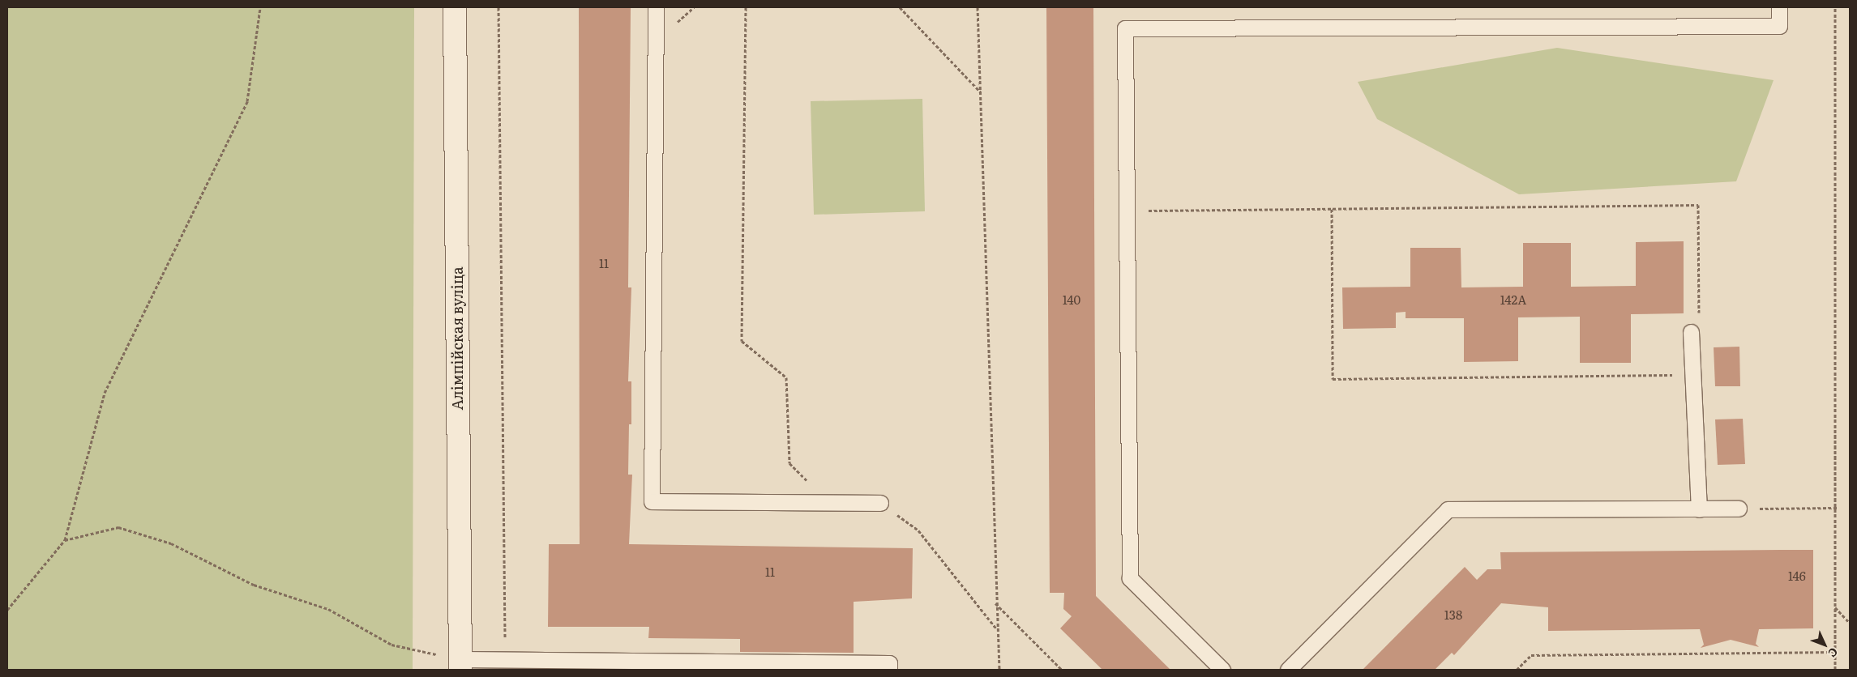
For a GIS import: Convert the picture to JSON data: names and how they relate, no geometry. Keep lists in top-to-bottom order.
{
  "streets": {
    "street": ["Алімпійская вуліца"]
  },
  "house_numbers": [
    "11",
    "140",
    "142А",
    "11",
    "146",
    "138"
  ],
  "north": "bottom right"
}
